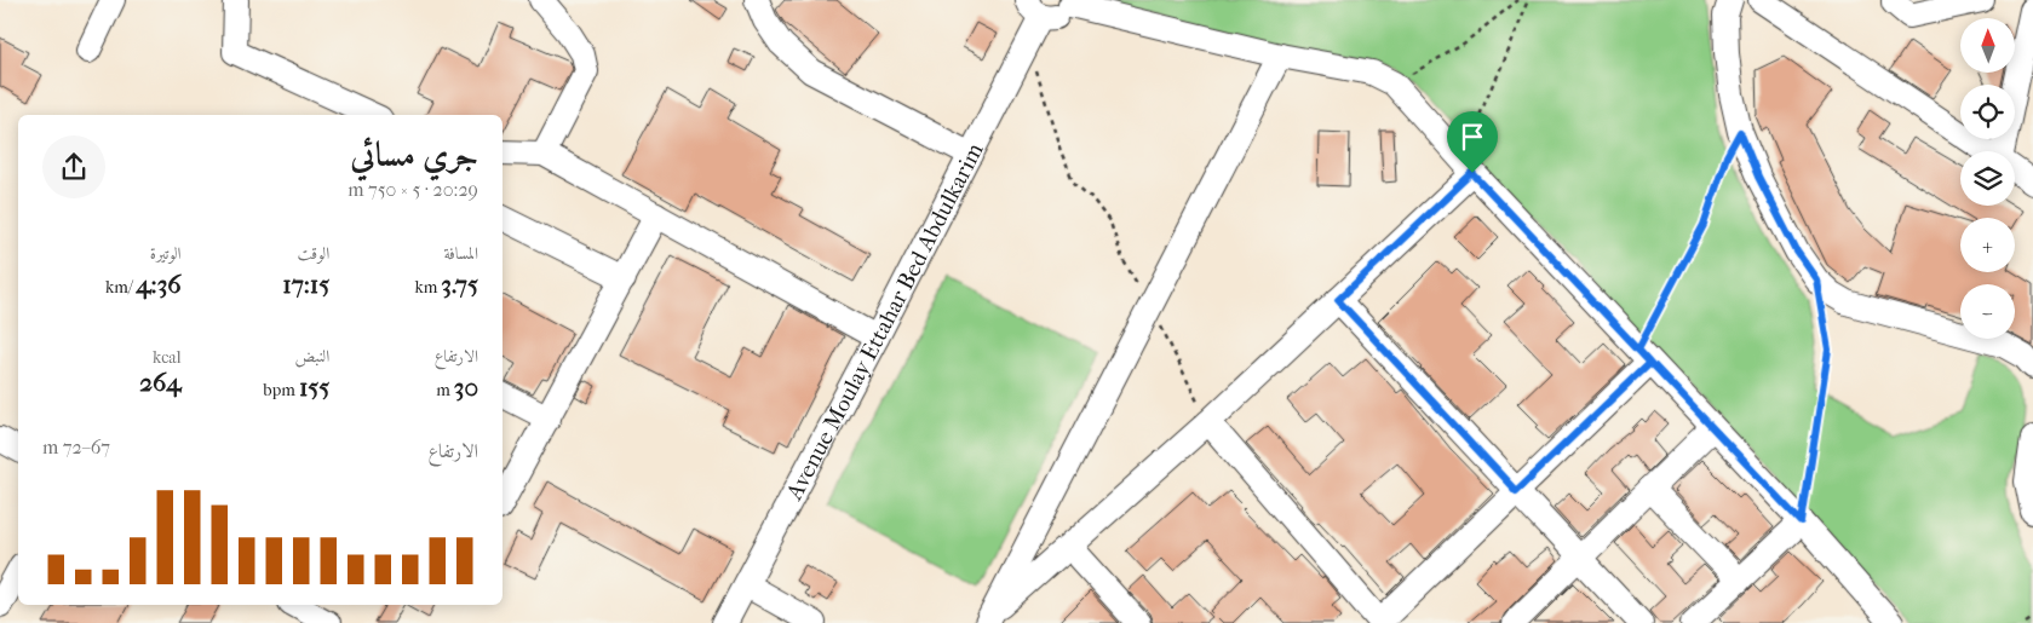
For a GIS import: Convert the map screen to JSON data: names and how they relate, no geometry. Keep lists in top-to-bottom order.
{
  "streets": {
    "street": ["Avenue Moulay Ettahar Bed Abdulkarim"]
  },
  "north": "top",
  "page": {
    "map_buttons": ["+", "−"],
    "heading": ["جري مسائي", "20:29 · 5 × 750 m"],
    "stats": [
      ["المسافة", "3.75 km"],
      ["الوقت", "17:15"],
      ["الوتيرة", "4:36 /km"],
      ["الارتفاع", "30 m"],
      ["النبض", "155 bpm"],
      ["kcal", "264"]
    ],
    "chart": ["الارتفاع", "67–72 m"]
  }
}
